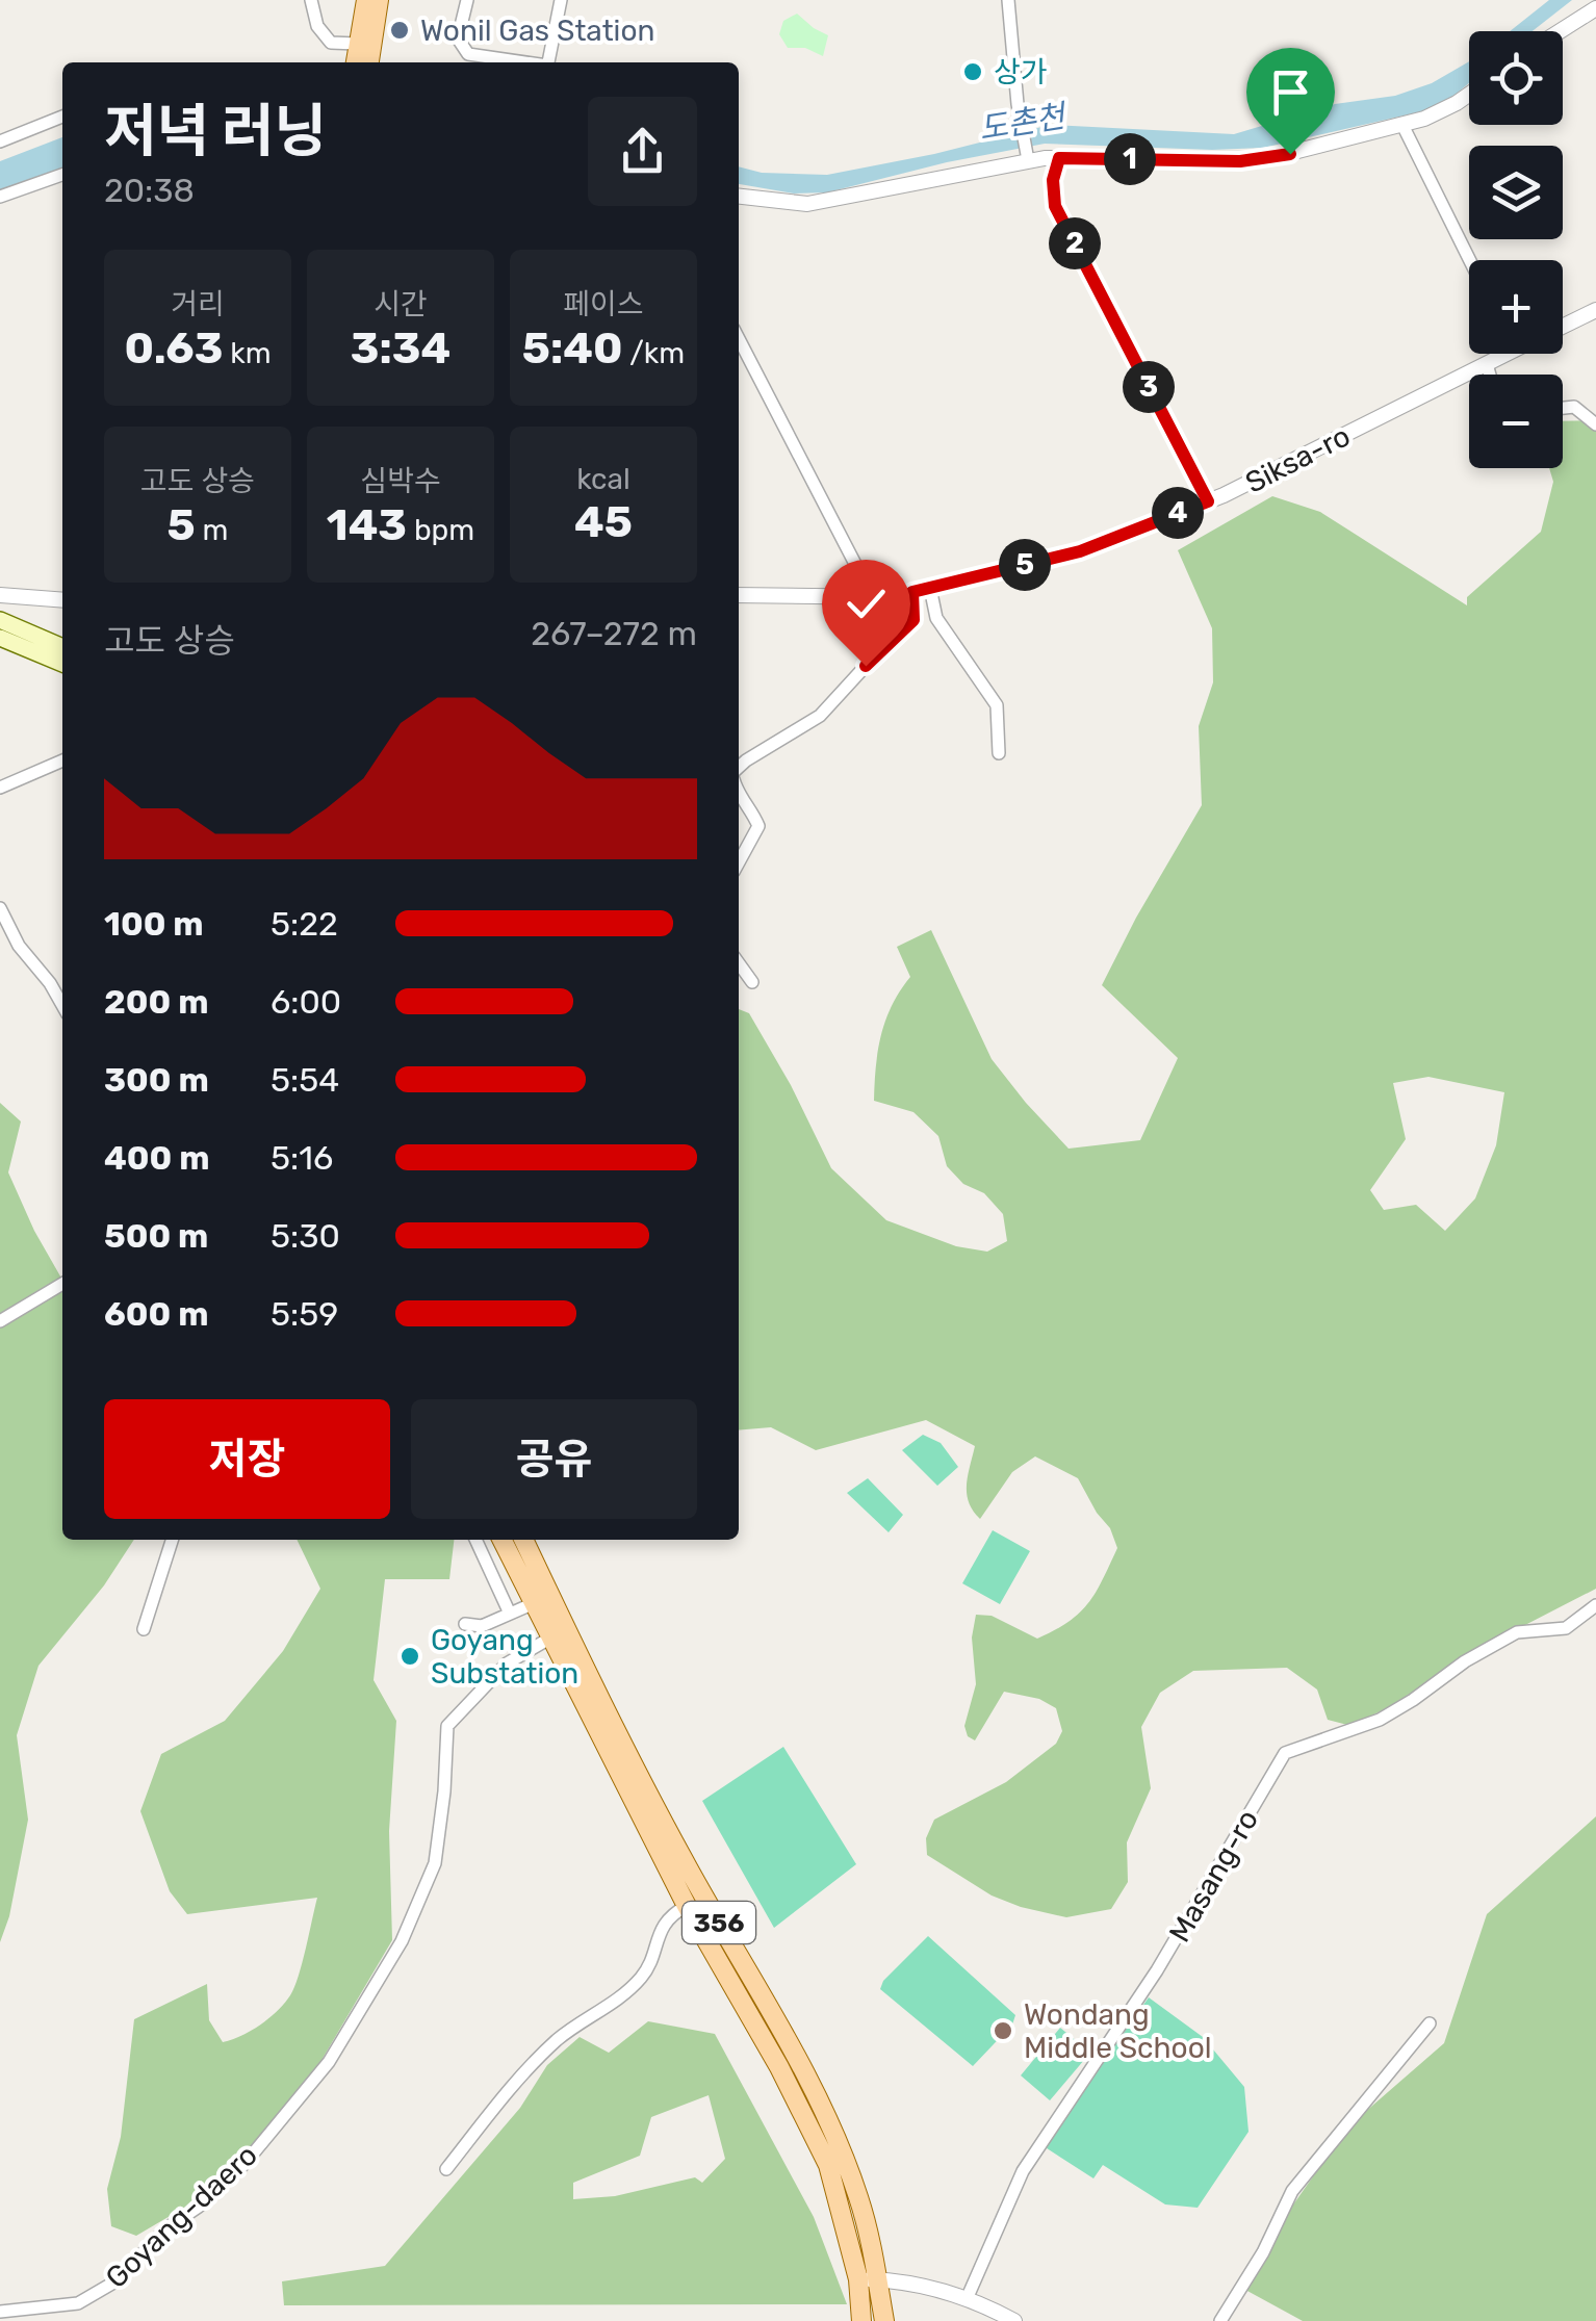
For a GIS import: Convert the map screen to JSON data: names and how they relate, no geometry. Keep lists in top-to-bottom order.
{
  "streets": {
    "main road": ["356"],
    "street": ["Siksa-ro", "Masang-ro", "Goyang-daero"]
  },
  "crossings": [
    ["356", "Goyang-daero"]
  ],
  "water": ["도촌천"],
  "places": [
    "Wonil Gas Station",
    "상가",
    "Goyang Substation",
    "Wondang Middle School"
  ],
  "page": {
    "map_buttons": ["+", "−"],
    "heading": ["저녁 러닝", "20:38"],
    "pins": [
      "1",
      "2",
      "3",
      "4",
      "5"
    ],
    "stats": [
      ["거리", "0.63 km"],
      ["시간", "3:34"],
      ["페이스", "5:40 /km"],
      ["고도 상승", "5 m"],
      ["심박수", "143 bpm"],
      ["kcal", "45"]
    ],
    "chart": ["고도 상승", "267–272 m"],
    "list": [
      {
        "name": "100 m",
        "note": "5:22"
      },
      {
        "name": "200 m",
        "note": "6:00"
      },
      {
        "name": "300 m",
        "note": "5:54"
      },
      {
        "name": "400 m",
        "note": "5:16"
      },
      {
        "name": "500 m",
        "note": "5:30"
      },
      {
        "name": "600 m",
        "note": "5:59"
      }
    ],
    "buttons": ["저장", "공유"]
  }
}
